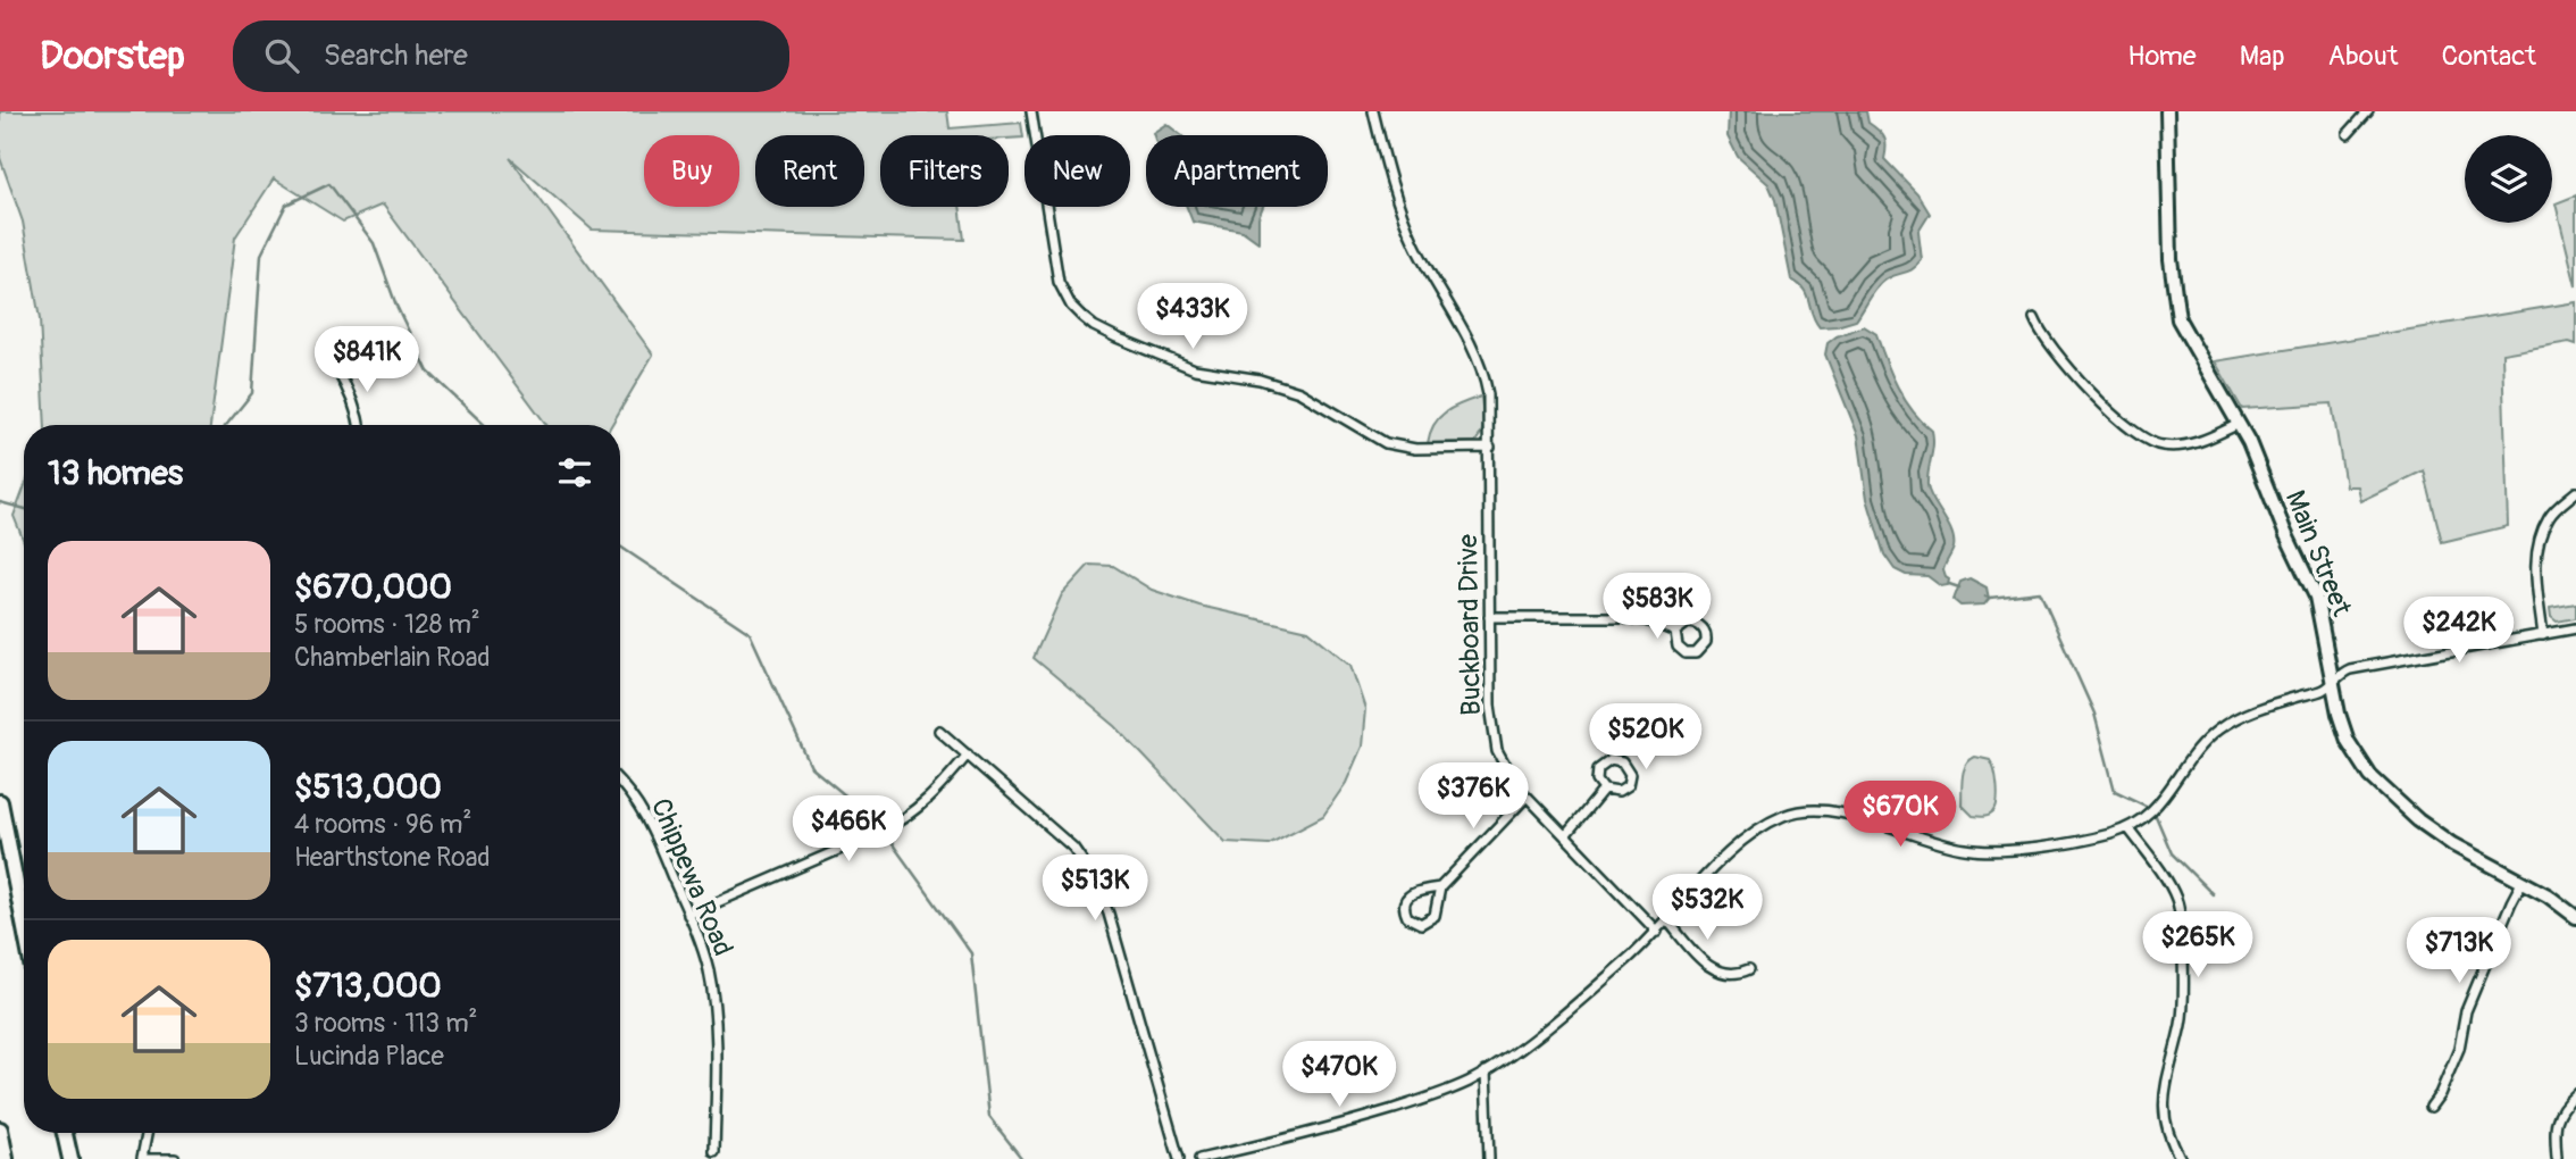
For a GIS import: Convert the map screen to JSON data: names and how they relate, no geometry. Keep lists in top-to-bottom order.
{
  "streets": {
    "main road": ["Main Street"],
    "street": ["Buckboard Drive", "Chippewa Road"]
  },
  "page": {
    "header": "Doorstep",
    "search": "Search here",
    "nav": [
      "Home",
      "Map",
      "About",
      "Contact"
    ],
    "chip": [
      "Buy",
      "Rent",
      "Filters",
      "New",
      "Apartment"
    ],
    "price": [
      "$433K",
      "$841K",
      "$583K",
      "$242K",
      "$520K",
      "$376K",
      "$670K",
      "$466K",
      "$513K",
      "$532K",
      "$265K",
      "$713K",
      "$470K"
    ],
    "heading": "13 homes",
    "list": [
      {
        "name": "$670,000",
        "note": "5 rooms · 128 m² · Chamberlain Road"
      },
      {
        "name": "$513,000",
        "note": "4 rooms · 96 m² · Hearthstone Road"
      },
      {
        "name": "$713,000",
        "note": "3 rooms · 113 m² · Lucinda Place"
      }
    ]
  }
}
